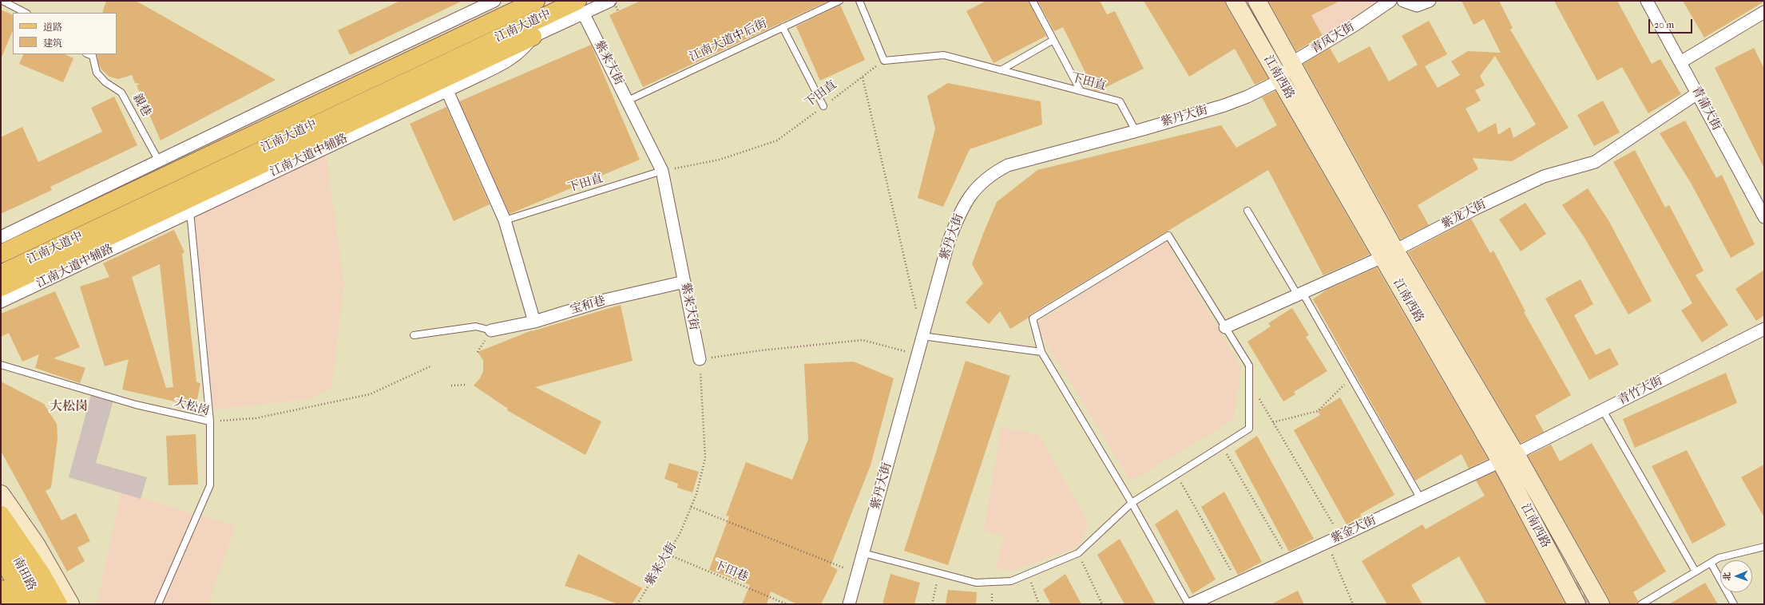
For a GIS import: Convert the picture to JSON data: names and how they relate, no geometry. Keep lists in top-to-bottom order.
{
  "streets": {
    "main road": ["江南大道中", "江南西路", "南田路"],
    "street": [
      "青凤大街",
      "紫来大街",
      "青蒲大街",
      "紫丹大街",
      "江南大道中辅路",
      "紫龙大街",
      "宝和巷",
      "青竹大街",
      "紫金大街"
    ],
    "lane": [
      "江南大道中后街",
      "下田直",
      "親巷",
      "大松岗"
    ],
    "path": ["下田巷"]
  },
  "crossings": [
    ["江南大道中", "紫来大街"],
    ["江南大道中", "江南大道中辅路"],
    ["青凤大街", "江南西路"],
    ["青凤大街", "紫丹大街"],
    ["江南大道中后街", "紫来大街"],
    ["紫来大街", "下田直"],
    ["紫来大街", "宝和巷"],
    ["紫来大街", "下田巷"],
    ["江南西路", "紫丹大街"],
    ["江南西路", "紫龙大街"],
    ["江南西路", "青竹大街"],
    ["江南西路", "紫金大街"],
    ["下田直", "紫丹大街"],
    ["青蒲大街", "紫龙大街"],
    ["青竹大街", "紫金大街"]
  ],
  "districts": ["大松岗"],
  "legend": ["道路", "建筑"],
  "scale_bar": "20 m",
  "north": "left"
}
